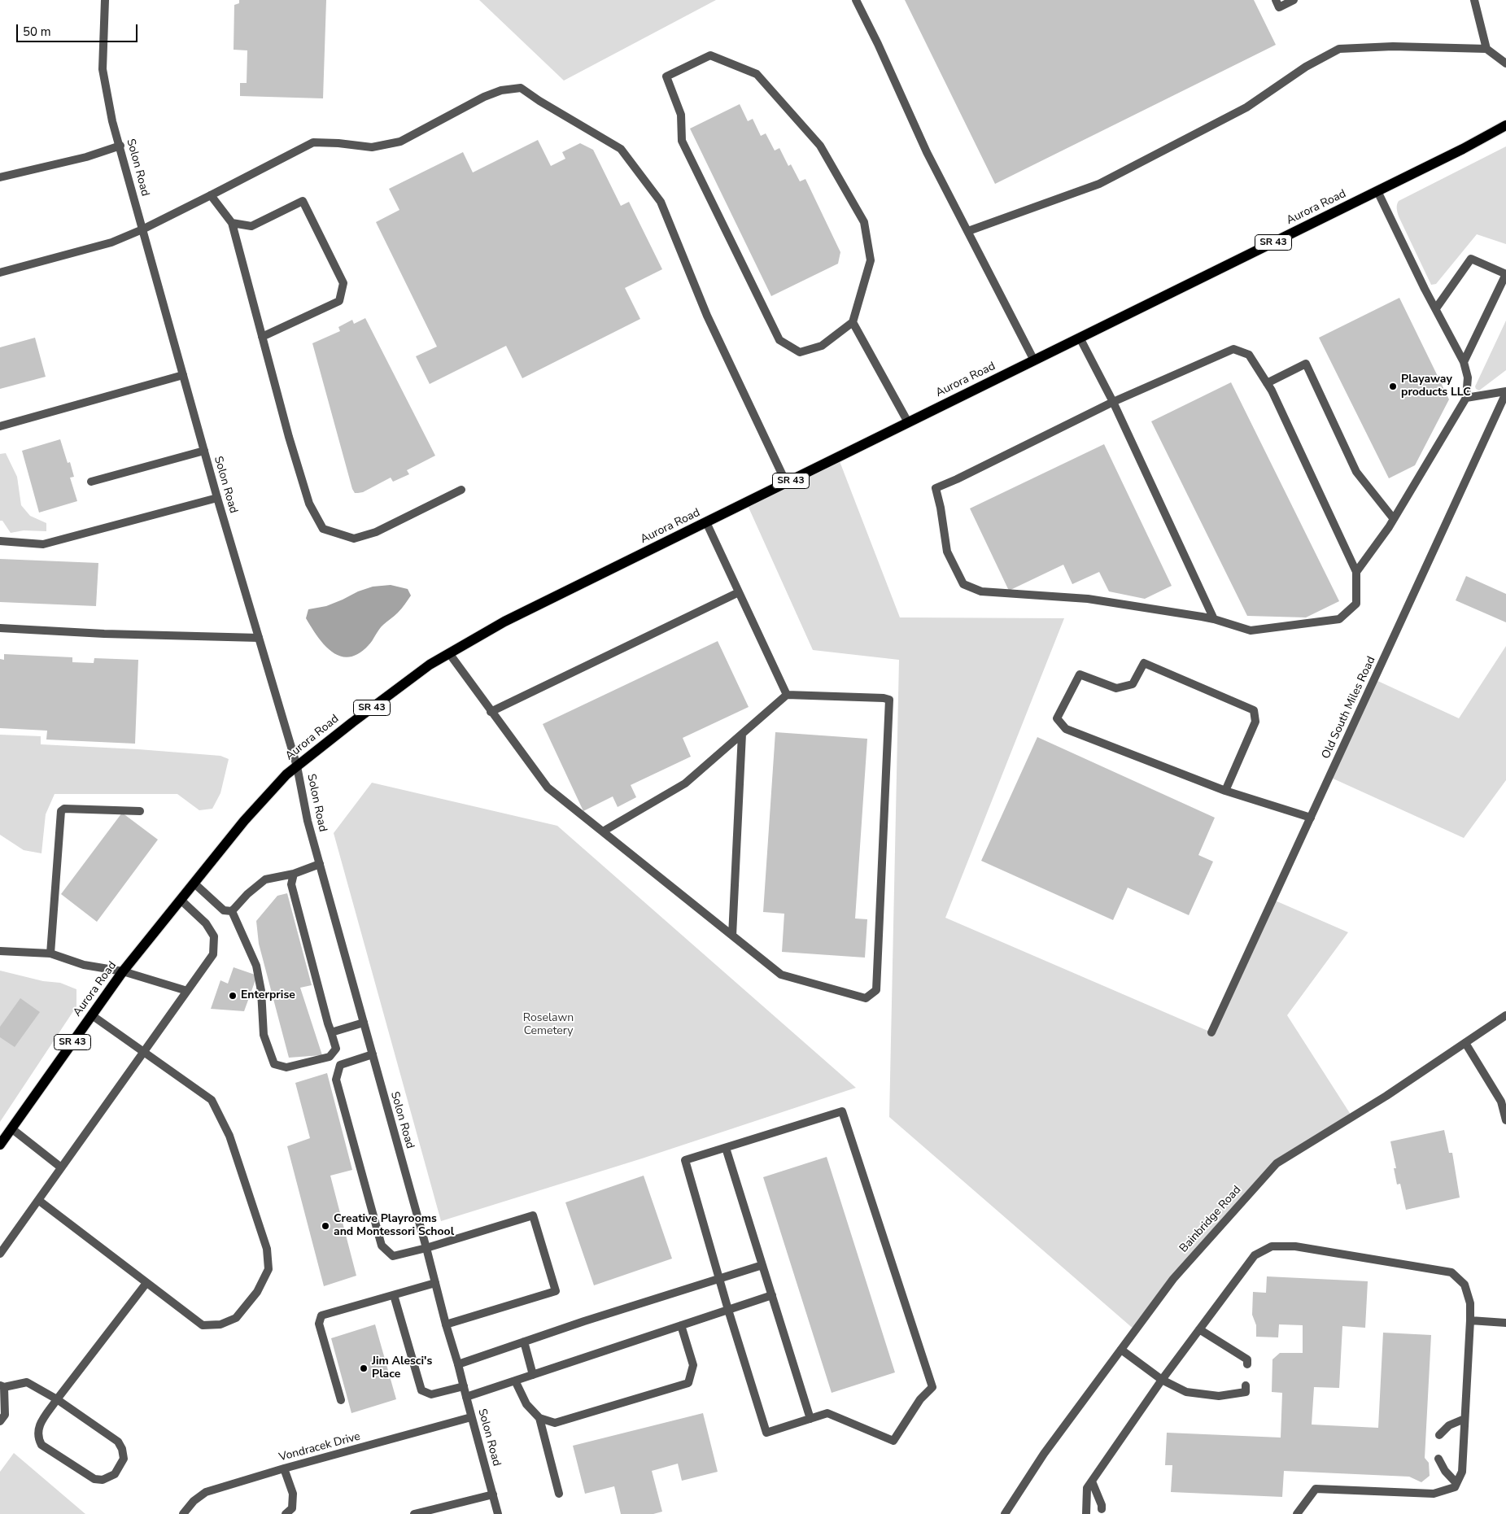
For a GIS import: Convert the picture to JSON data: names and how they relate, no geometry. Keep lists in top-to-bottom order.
{
  "streets": {
    "main road": ["Aurora Road", "SR 43"],
    "street": [
      "Solon Road",
      "Old South Miles Road",
      "Bainbridge Road",
      "Vondracek Drive"
    ]
  },
  "crossings": [
    ["Solon Road", "Aurora Road"],
    ["Solon Road", "Vondracek Drive"]
  ],
  "parks": ["Roselawn Cemetery"],
  "places": [
    "Playaway products LLC",
    "Enterprise",
    "Creative Playrooms and Montessori School",
    "Jim Alesci's Place"
  ],
  "scale_bar": "50 m"
}
